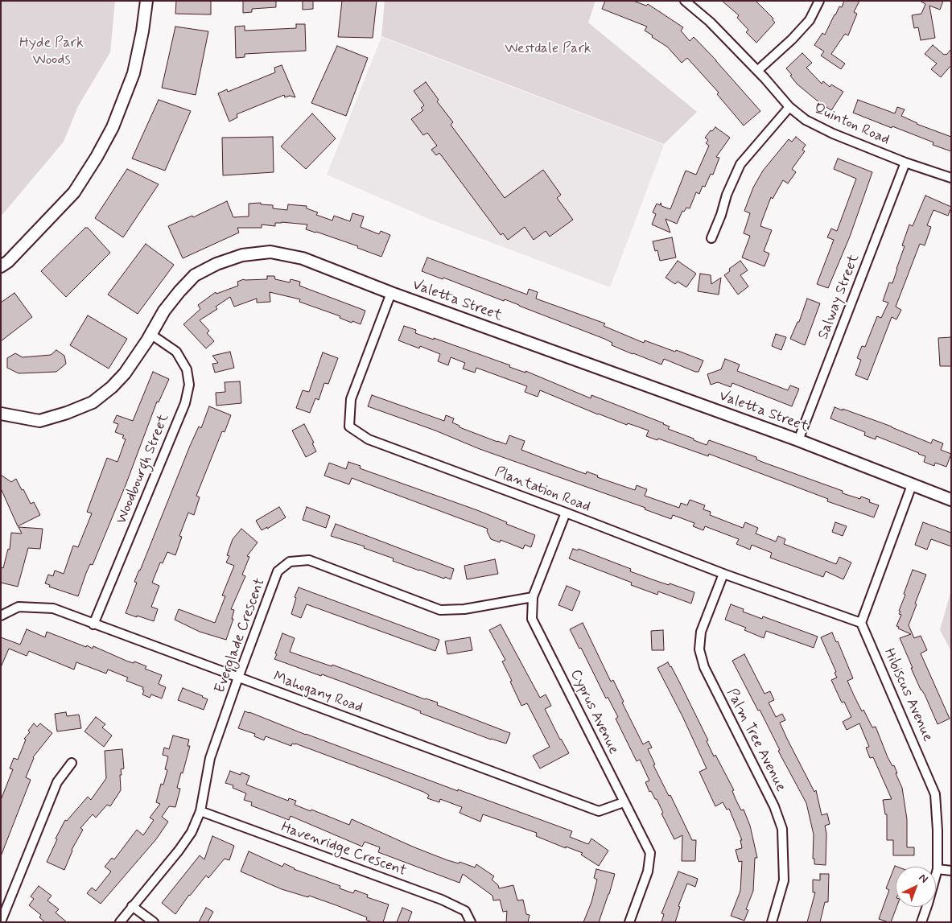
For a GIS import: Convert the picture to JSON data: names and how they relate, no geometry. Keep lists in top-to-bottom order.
{
  "streets": {
    "street": [
      "Quinton Road",
      "Salway Street",
      "Valetta Street",
      "Woodbourgh Street",
      "Plantation Road",
      "Everglade Crescent",
      "Mahogany Road",
      "Hibiscus Avenue",
      "Cyprus Avenue",
      "Palm Tree Avenue",
      "Havenridge Crescent"
    ]
  },
  "crossings": [
    ["Quinton Road", "Salway Street"],
    ["Salway Street", "Valetta Street"],
    ["Valetta Street", "Woodbourgh Street"],
    ["Valetta Street", "Plantation Road"],
    ["Woodbourgh Street", "Mahogany Road"],
    ["Plantation Road", "Hibiscus Avenue"],
    ["Plantation Road", "Cyprus Avenue"],
    ["Plantation Road", "Palm Tree Avenue"],
    ["Everglade Crescent", "Mahogany Road"],
    ["Everglade Crescent", "Cyprus Avenue"],
    ["Everglade Crescent", "Havenridge Crescent"],
    ["Mahogany Road", "Cyprus Avenue"]
  ],
  "parks": ["Hyde Park Woods", "Westdale Park"],
  "north": "top right"
}
